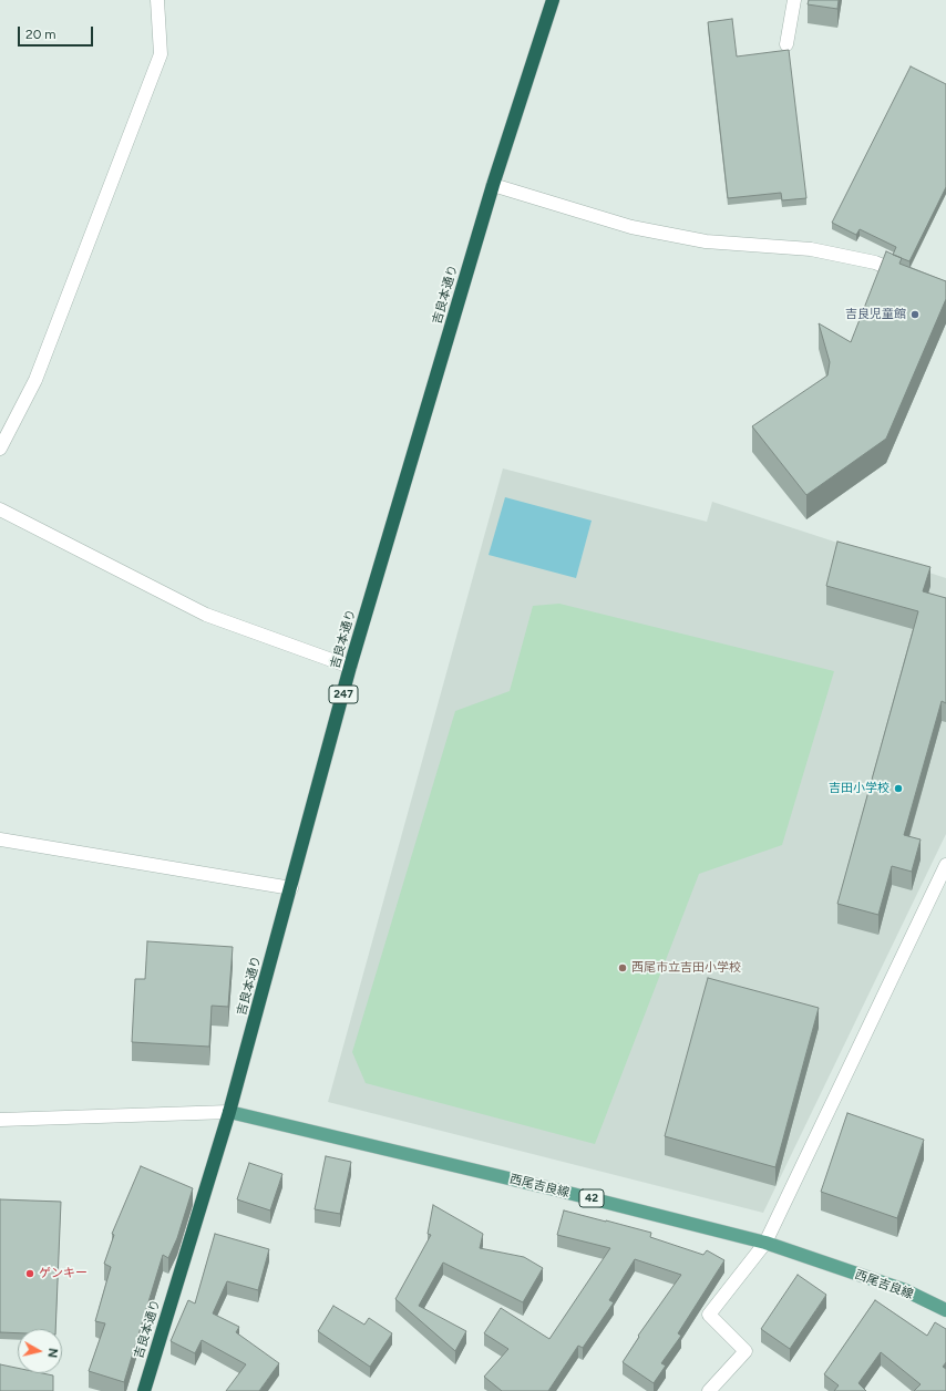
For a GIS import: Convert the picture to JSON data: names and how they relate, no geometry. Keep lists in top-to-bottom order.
{
  "streets": {
    "highway": ["吉良本通り", "247"],
    "main road": ["西尾吉良線", "42"]
  },
  "crossings": [
    ["吉良本通り", "西尾吉良線"]
  ],
  "places": [
    "吉良児童館",
    "吉田小学校",
    "西尾市立吉田小学校",
    "ゲンキー"
  ],
  "scale_bar": "20 m",
  "north": "right"
}
